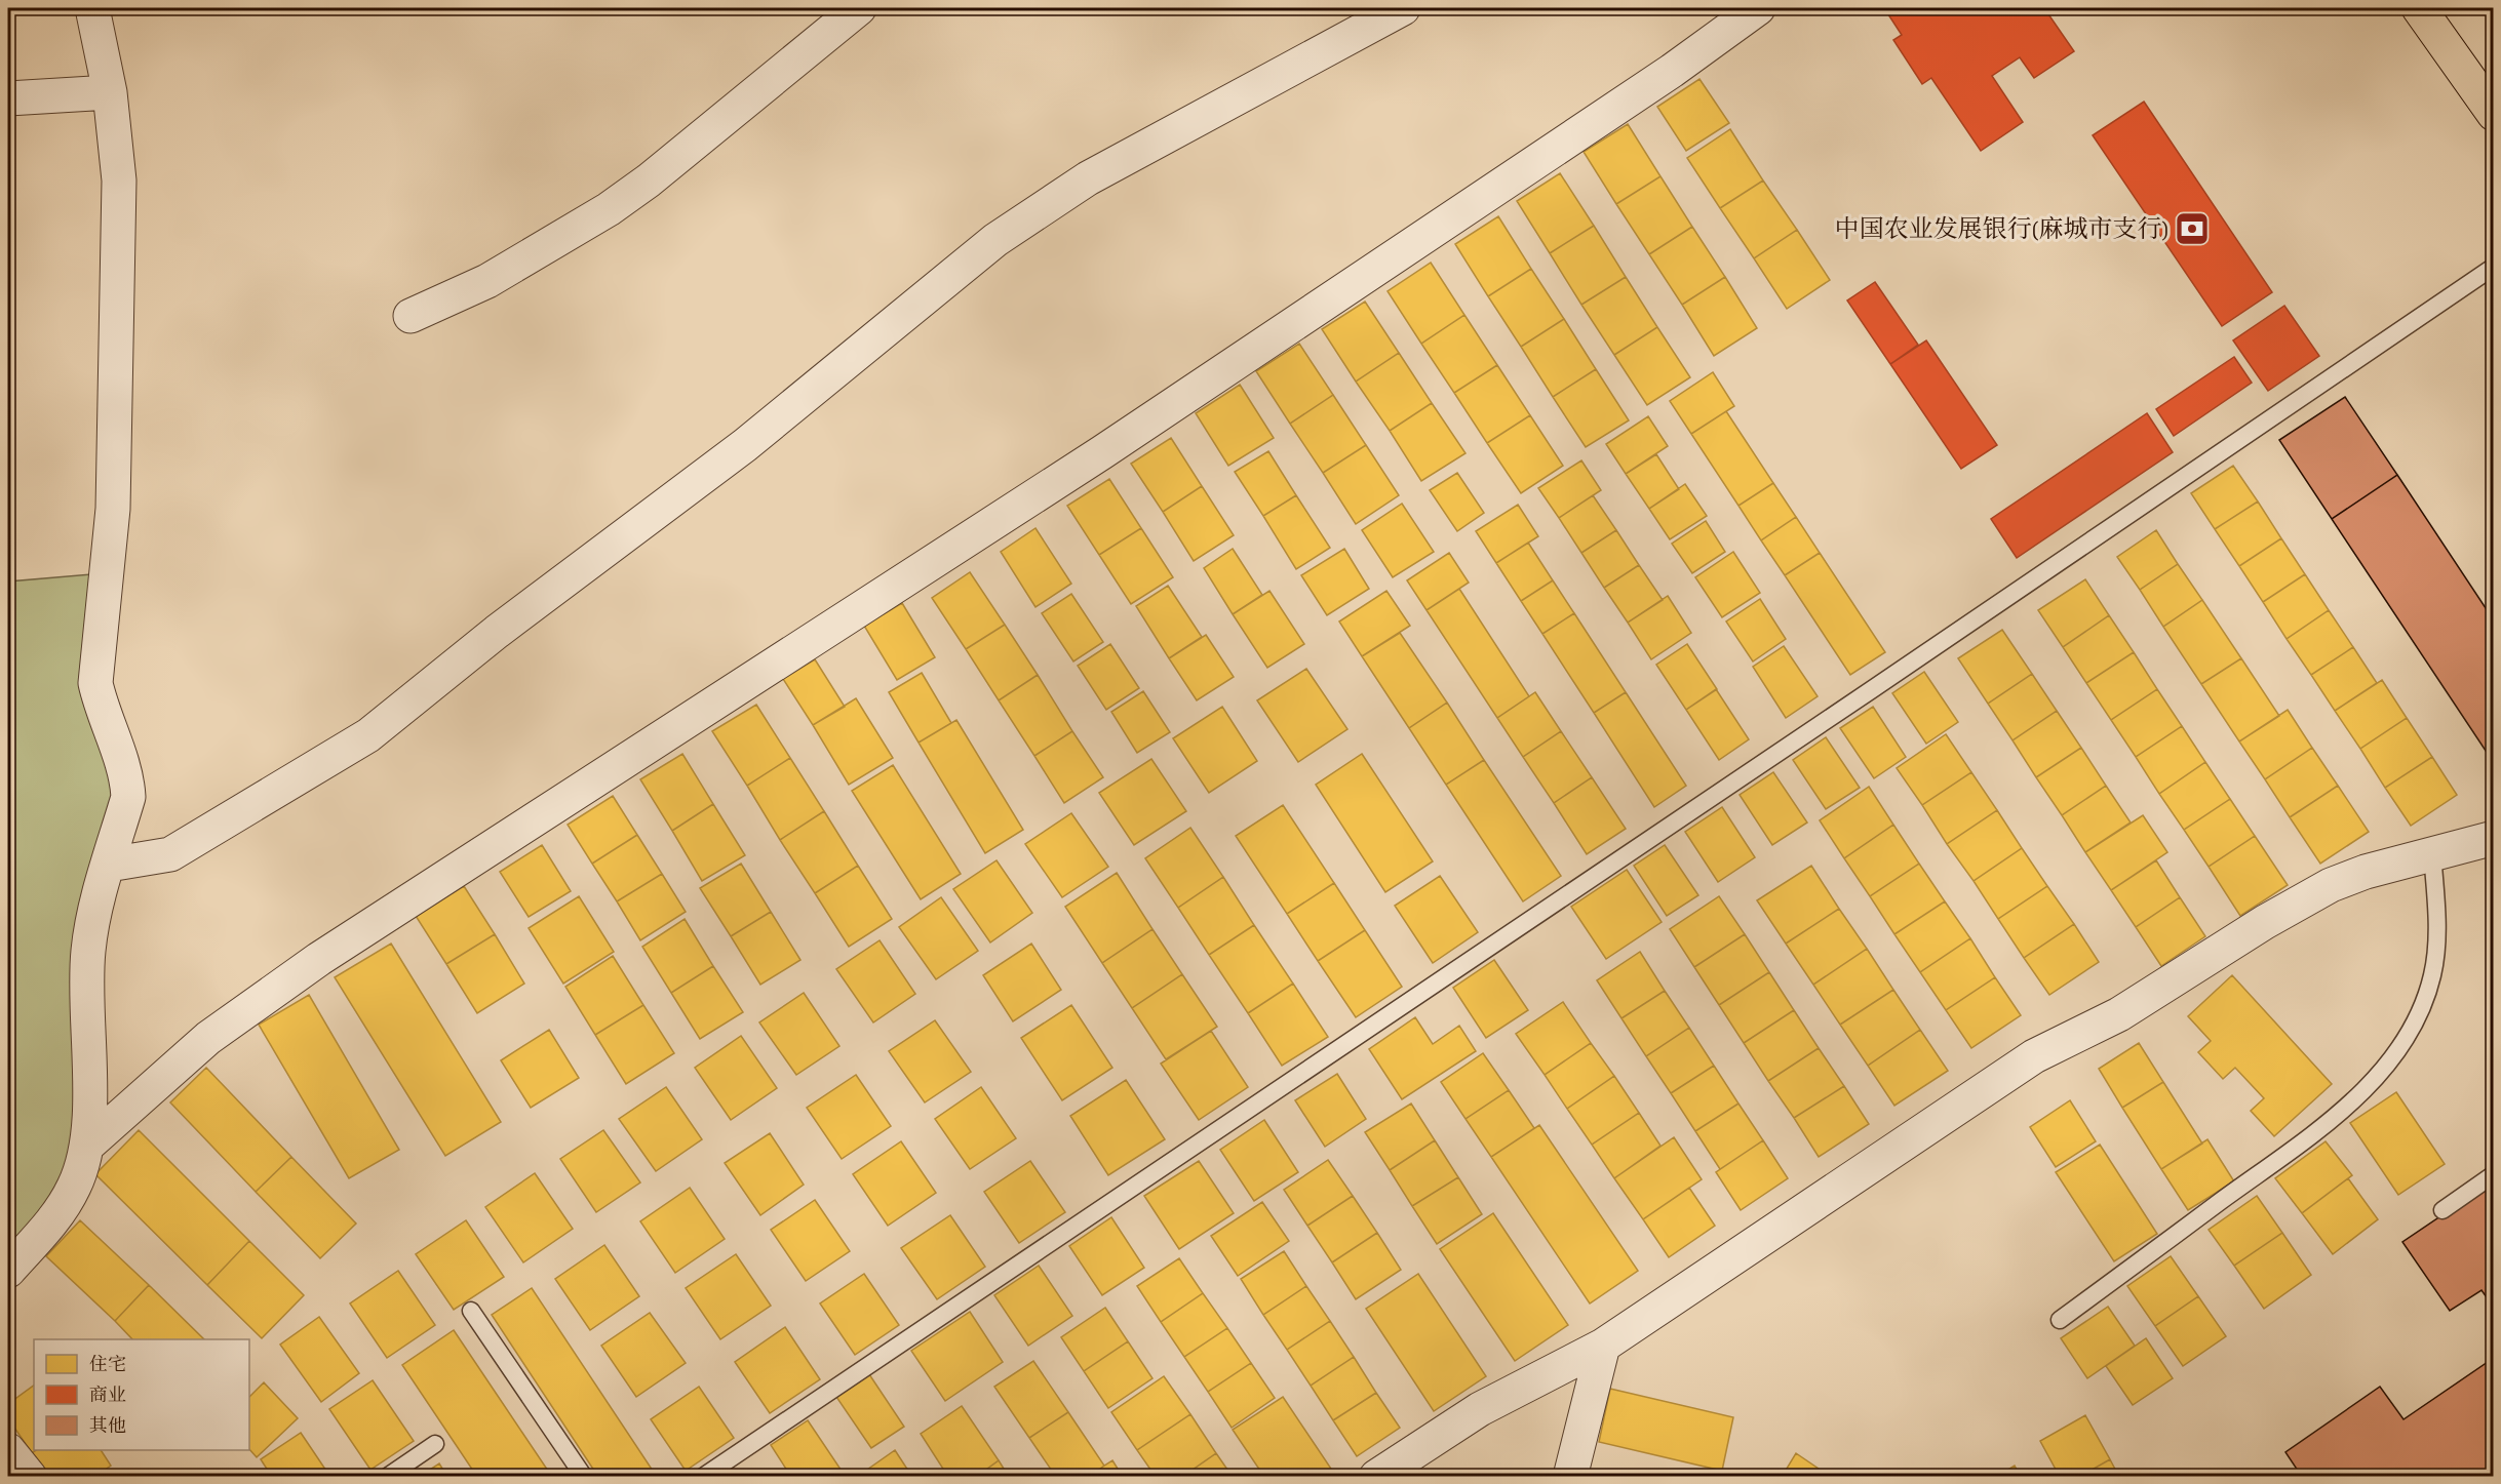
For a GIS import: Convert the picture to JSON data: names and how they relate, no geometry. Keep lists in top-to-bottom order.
{
  "places": {
    "bank": ["中国农业发展银行(麻城市支行)"]
  },
  "legend": ["住宅", "商业", "其他"]
}
